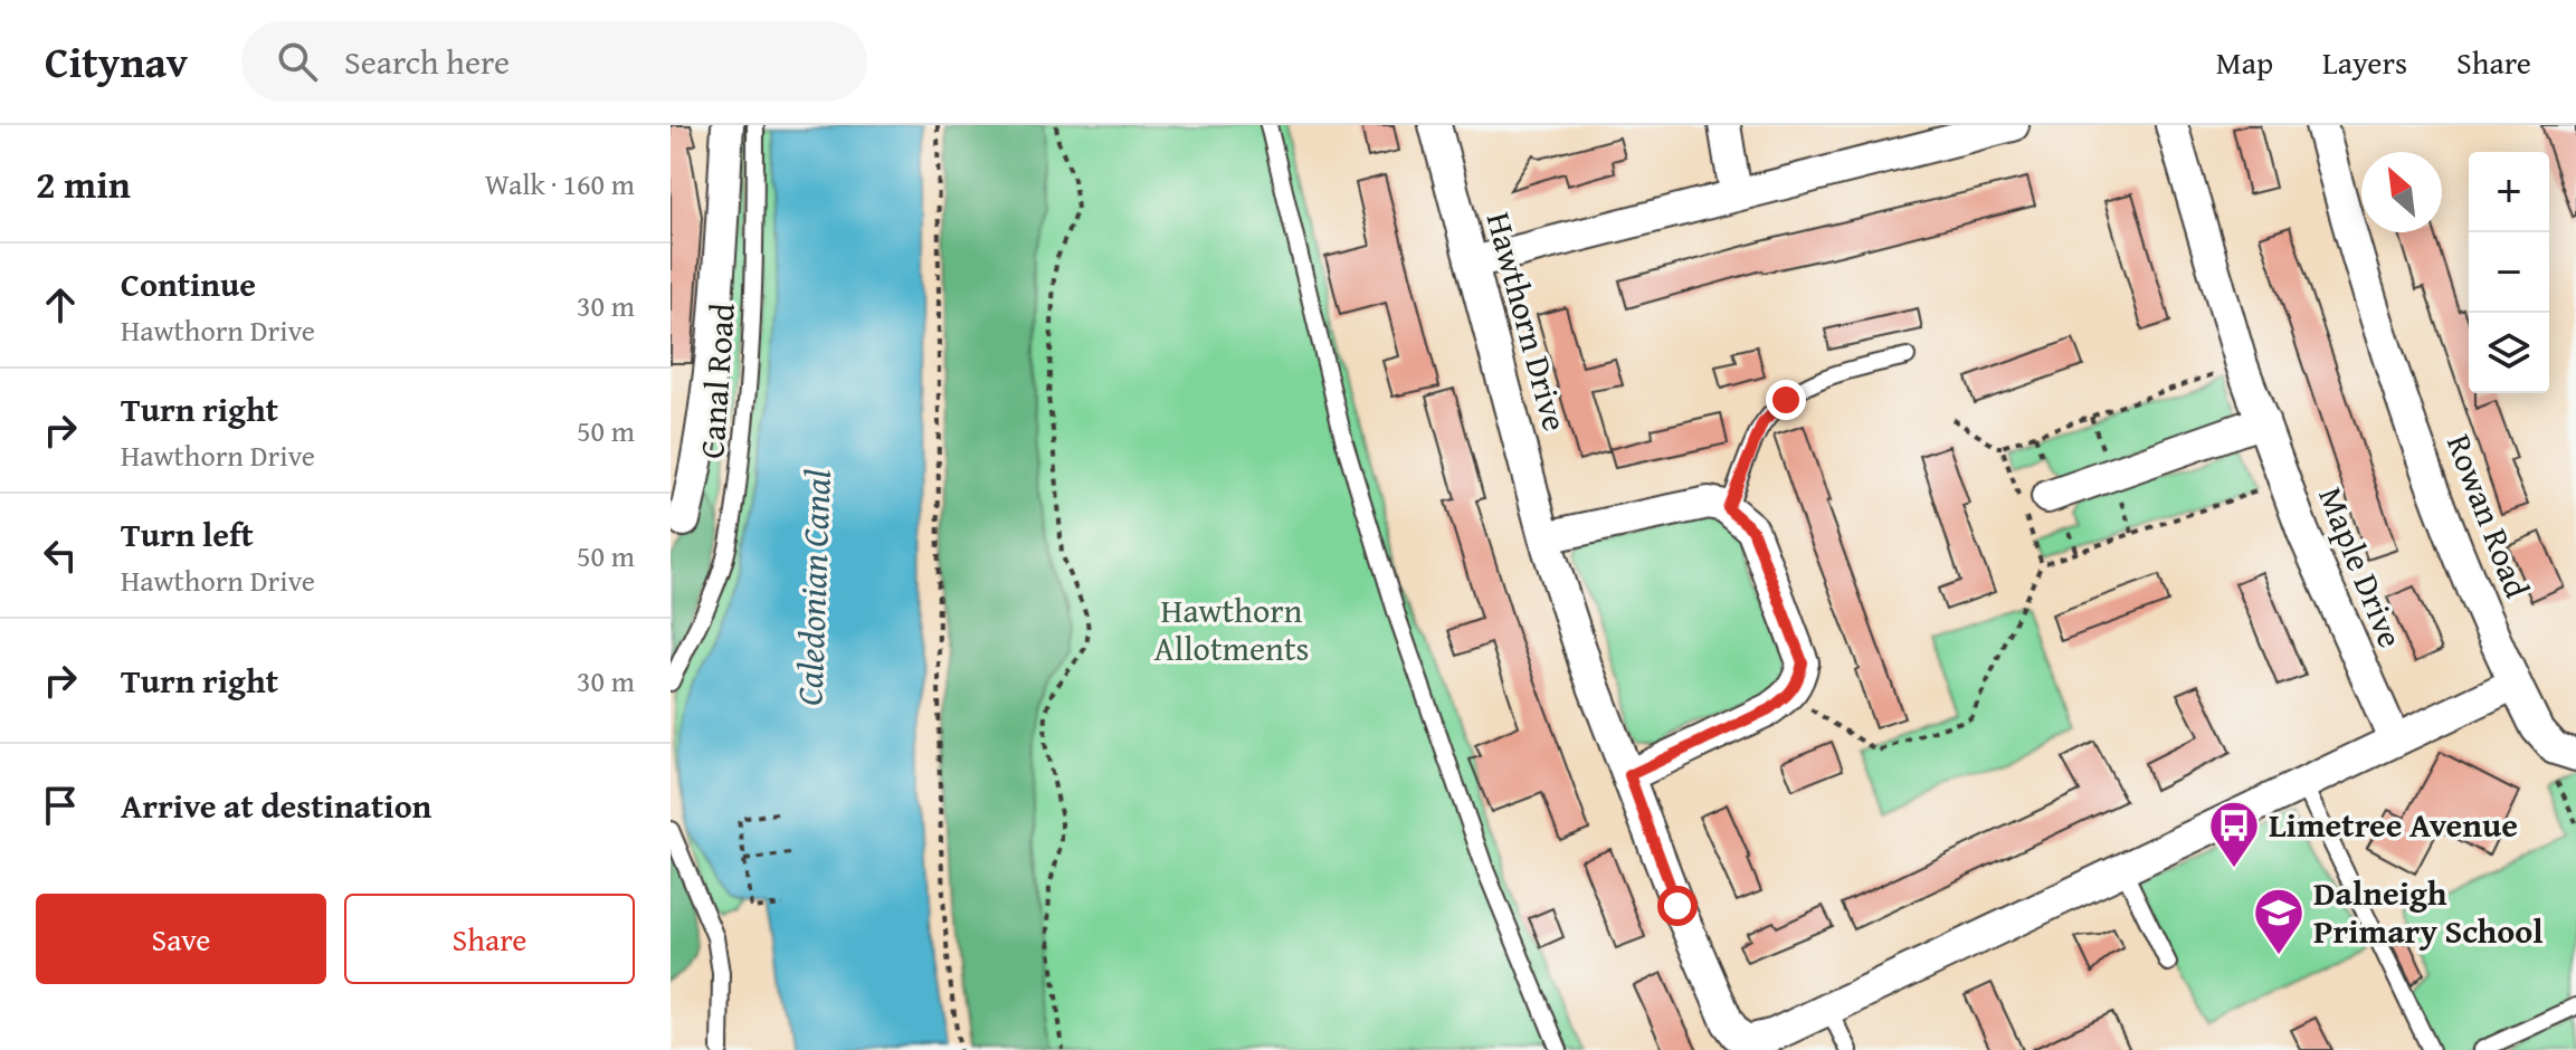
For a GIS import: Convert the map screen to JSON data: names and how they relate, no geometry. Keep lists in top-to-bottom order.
{
  "streets": {
    "street": ["Hawthorn Drive", "Rowan Road", "Maple Drive"],
    "lane": ["Canal Road"]
  },
  "water": ["Caledonian Canal"],
  "parks": ["Hawthorn Allotments"],
  "places": {
    "bus stop": ["Limetree Avenue"],
    "school or university": ["Dalneigh Primary School"]
  },
  "north": "top left",
  "page": {
    "header": "Citynav",
    "search": "Search here",
    "nav": ["Map", "Layers", "Share"],
    "heading": ["2 min", "Walk · 160 m"],
    "map_buttons": ["+", "−"],
    "list": [
      ["Continue", "Hawthorn Drive", "30 m"],
      ["Turn right", "Hawthorn Drive", "50 m"],
      ["Turn left", "Hawthorn Drive", "50 m"],
      ["Turn right", "30 m"],
      "Arrive at destination"
    ],
    "buttons": ["Save", "Share"]
  }
}
